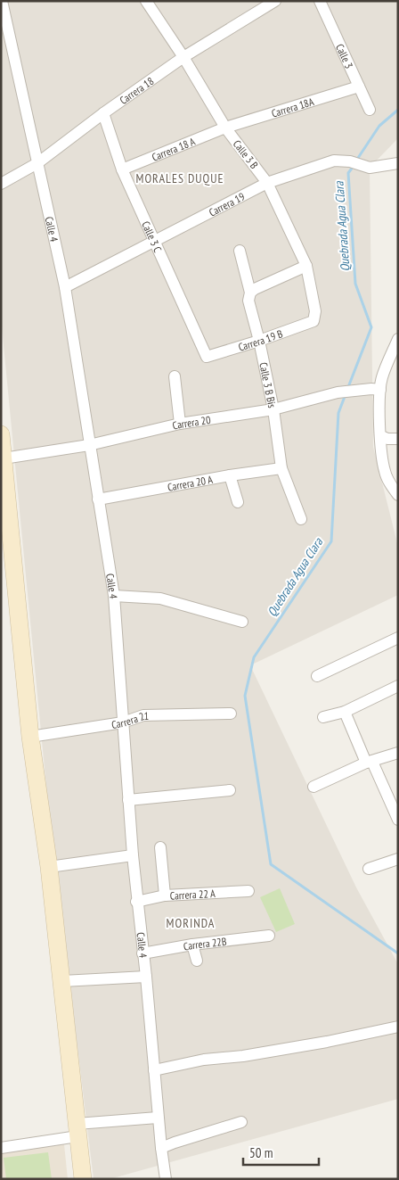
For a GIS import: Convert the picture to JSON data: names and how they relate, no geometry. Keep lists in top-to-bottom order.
{
  "streets": {
    "street": [
      "Calle 3",
      "Carrera 18",
      "Carrera 18A",
      "Carrera 18 A",
      "Calle 3 B",
      "Carrera 19",
      "Calle 4",
      "Calle 3 C",
      "Carrera 19 B",
      "Calle 3 B Bis",
      "Carrera 20",
      "Carrera 20 A",
      "Carrera 21",
      "Carrera 22 A",
      "Carrera 22B"
    ]
  },
  "crossings": [
    ["Calle 3", "Carrera 18A"],
    ["Carrera 18", "Calle 3 B"],
    ["Carrera 18", "Calle 4"],
    ["Carrera 18", "Calle 3 C"],
    ["Carrera 18A", "Carrera 18 A"],
    ["Carrera 18A", "Calle 3 B"],
    ["Carrera 18 A", "Calle 3 B"],
    ["Carrera 18 A", "Calle 3 C"],
    ["Calle 3 B", "Carrera 19"],
    ["Calle 3 B", "Carrera 19 B"],
    ["Carrera 19", "Calle 4"],
    ["Carrera 19", "Calle 3 C"],
    ["Calle 4", "Carrera 20"],
    ["Calle 4", "Carrera 20 A"],
    ["Calle 4", "Carrera 21"],
    ["Calle 4", "Carrera 22 A"],
    ["Calle 4", "Carrera 22B"],
    ["Calle 3 C", "Carrera 19 B"],
    ["Carrera 19 B", "Calle 3 B Bis"],
    ["Calle 3 B Bis", "Carrera 20"],
    ["Calle 3 B Bis", "Carrera 20 A"]
  ],
  "districts": ["MORALES DUQUE", "MORINDA"],
  "water": ["Quebrada Agua Clara"],
  "scale_bar": "50 m"
}
